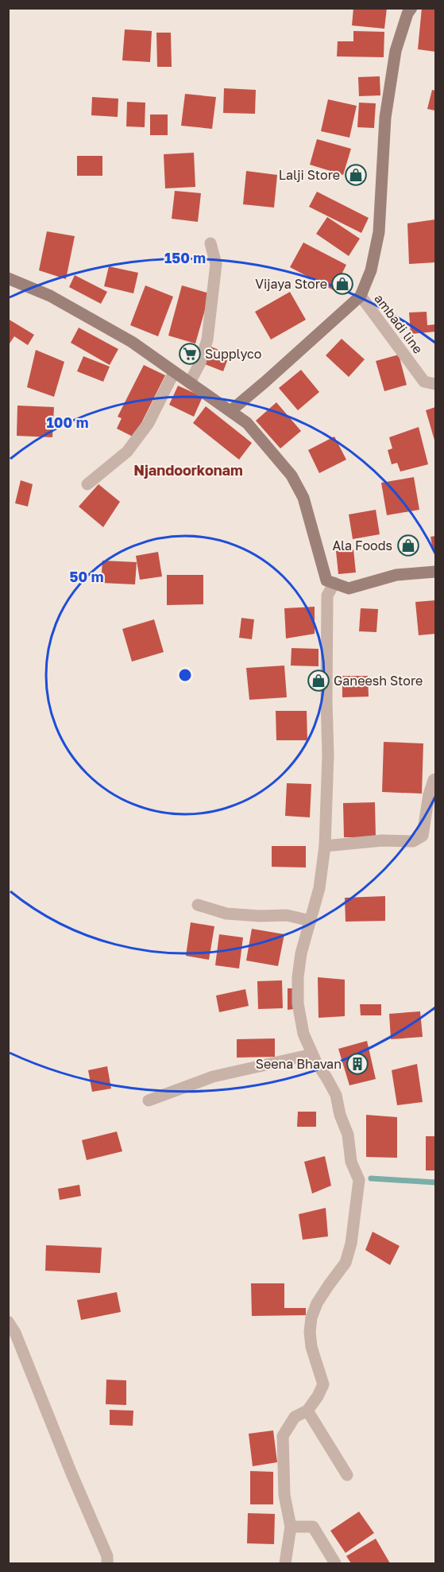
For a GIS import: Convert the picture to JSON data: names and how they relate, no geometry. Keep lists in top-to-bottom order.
{
  "streets": {
    "street": ["ambadi line"]
  },
  "districts": ["Njandoorkonam"],
  "places": {
    "shop": [
      "Lalji Store",
      "Vijaya Store",
      "Ala Foods",
      "Ganeesh Store"
    ],
    "supermarket": ["Supplyco"],
    "building": ["Seena Bhavan"]
  },
  "rings": ["150 m", "100 m", "50 m"]
}
